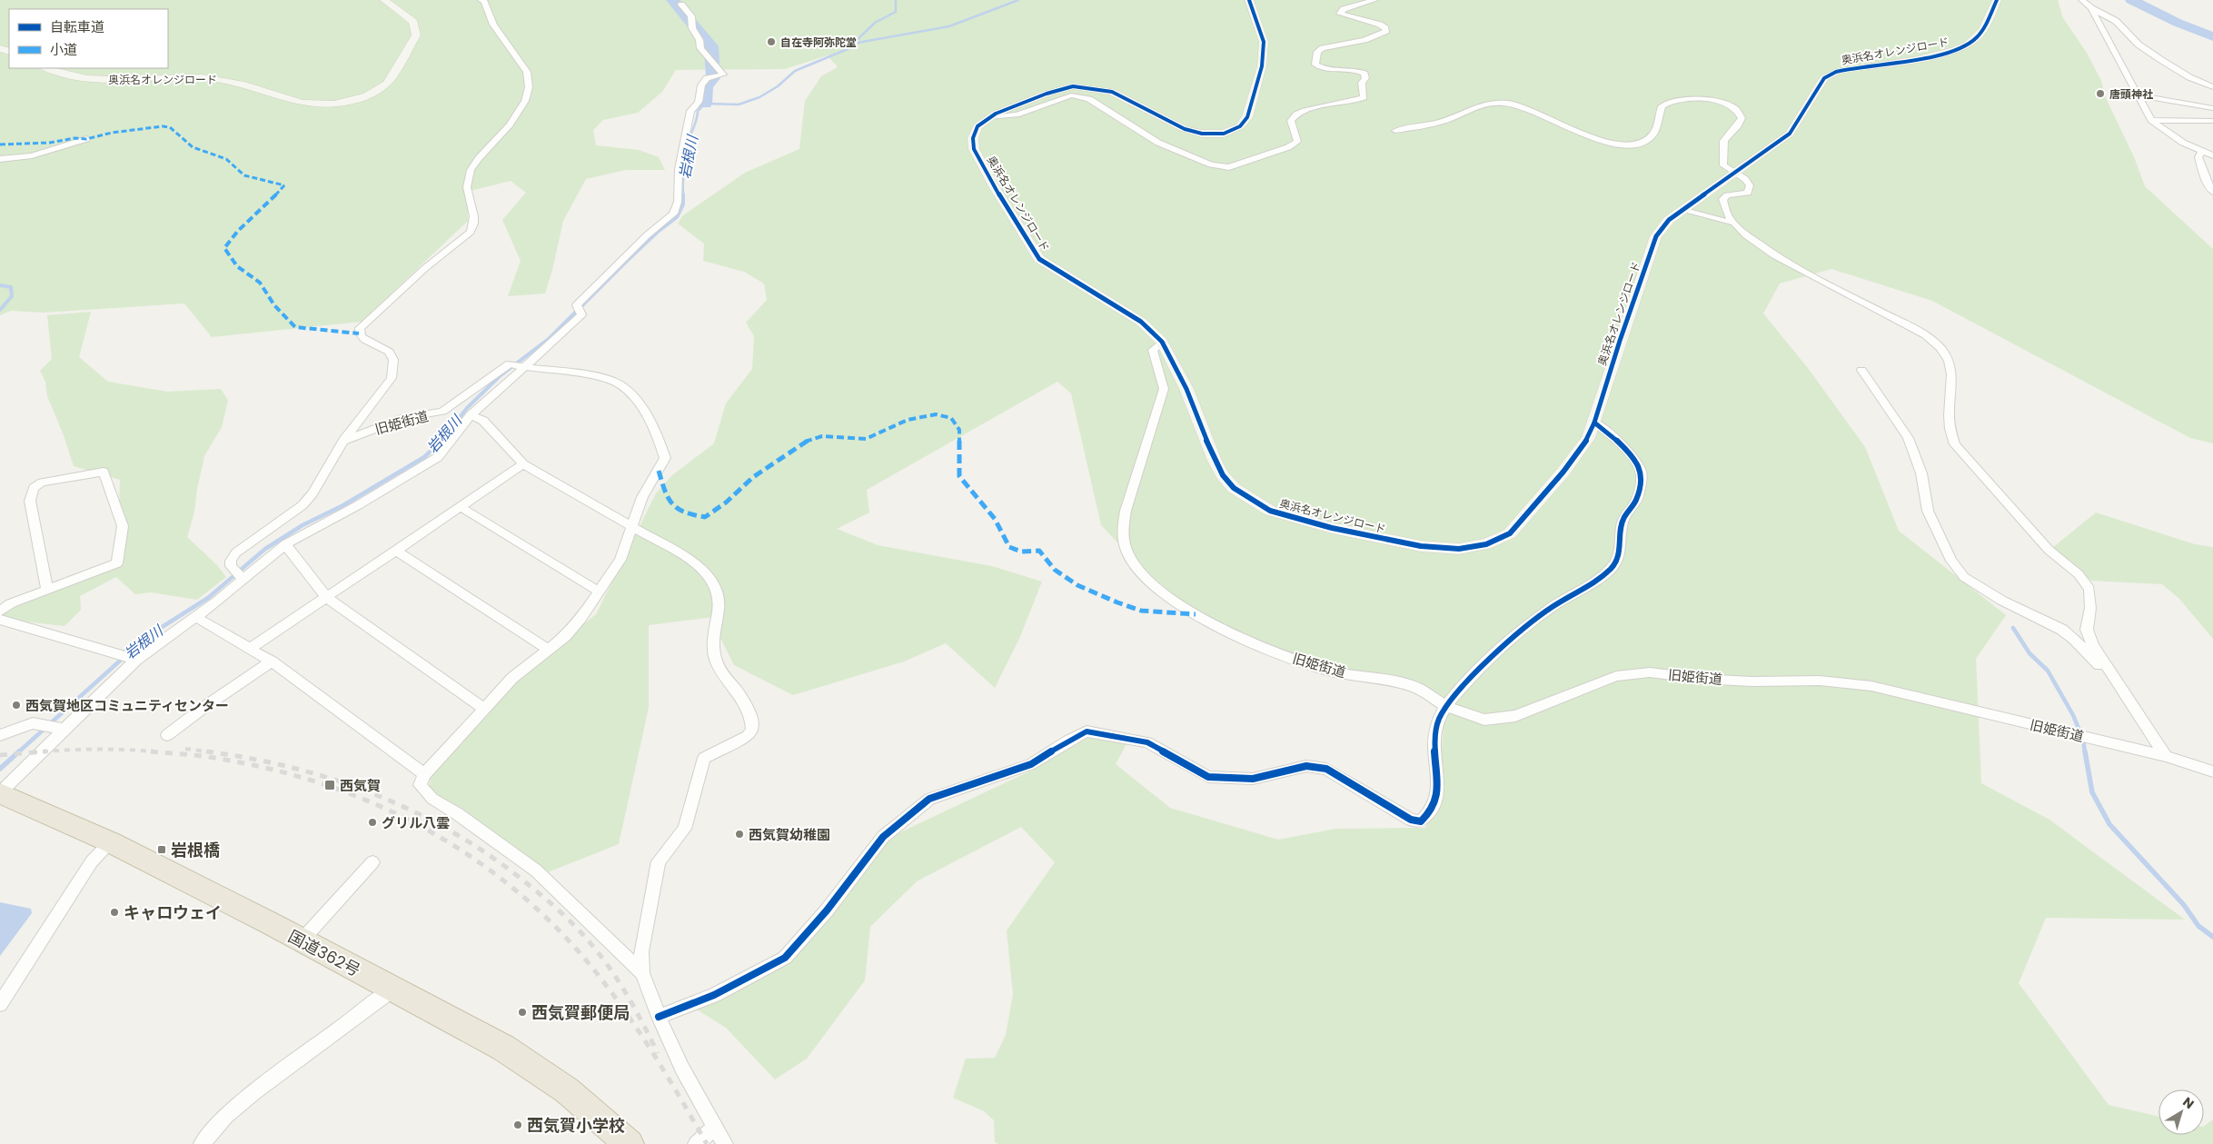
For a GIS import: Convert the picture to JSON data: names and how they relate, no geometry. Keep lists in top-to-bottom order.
{
  "streets": {
    "highway": ["国道362号"],
    "street": ["奥浜名オレンジロード", "旧姫街道"]
  },
  "crossings": [
    ["奥浜名オレンジロード", "旧姫街道"]
  ],
  "water": ["岩根川"],
  "places": {
    "other": [
      "自在寺阿弥陀堂",
      "唐頭神社",
      "西気賀地区コミュニティセンター",
      "グリル八雲",
      "西気賀幼稚園",
      "キャロウェイ",
      "西気賀郵便局",
      "西気賀小学校"
    ],
    "transit": ["西気賀", "岩根橋"]
  },
  "legend": ["自転車道", "小道"],
  "north": "top right"
}
